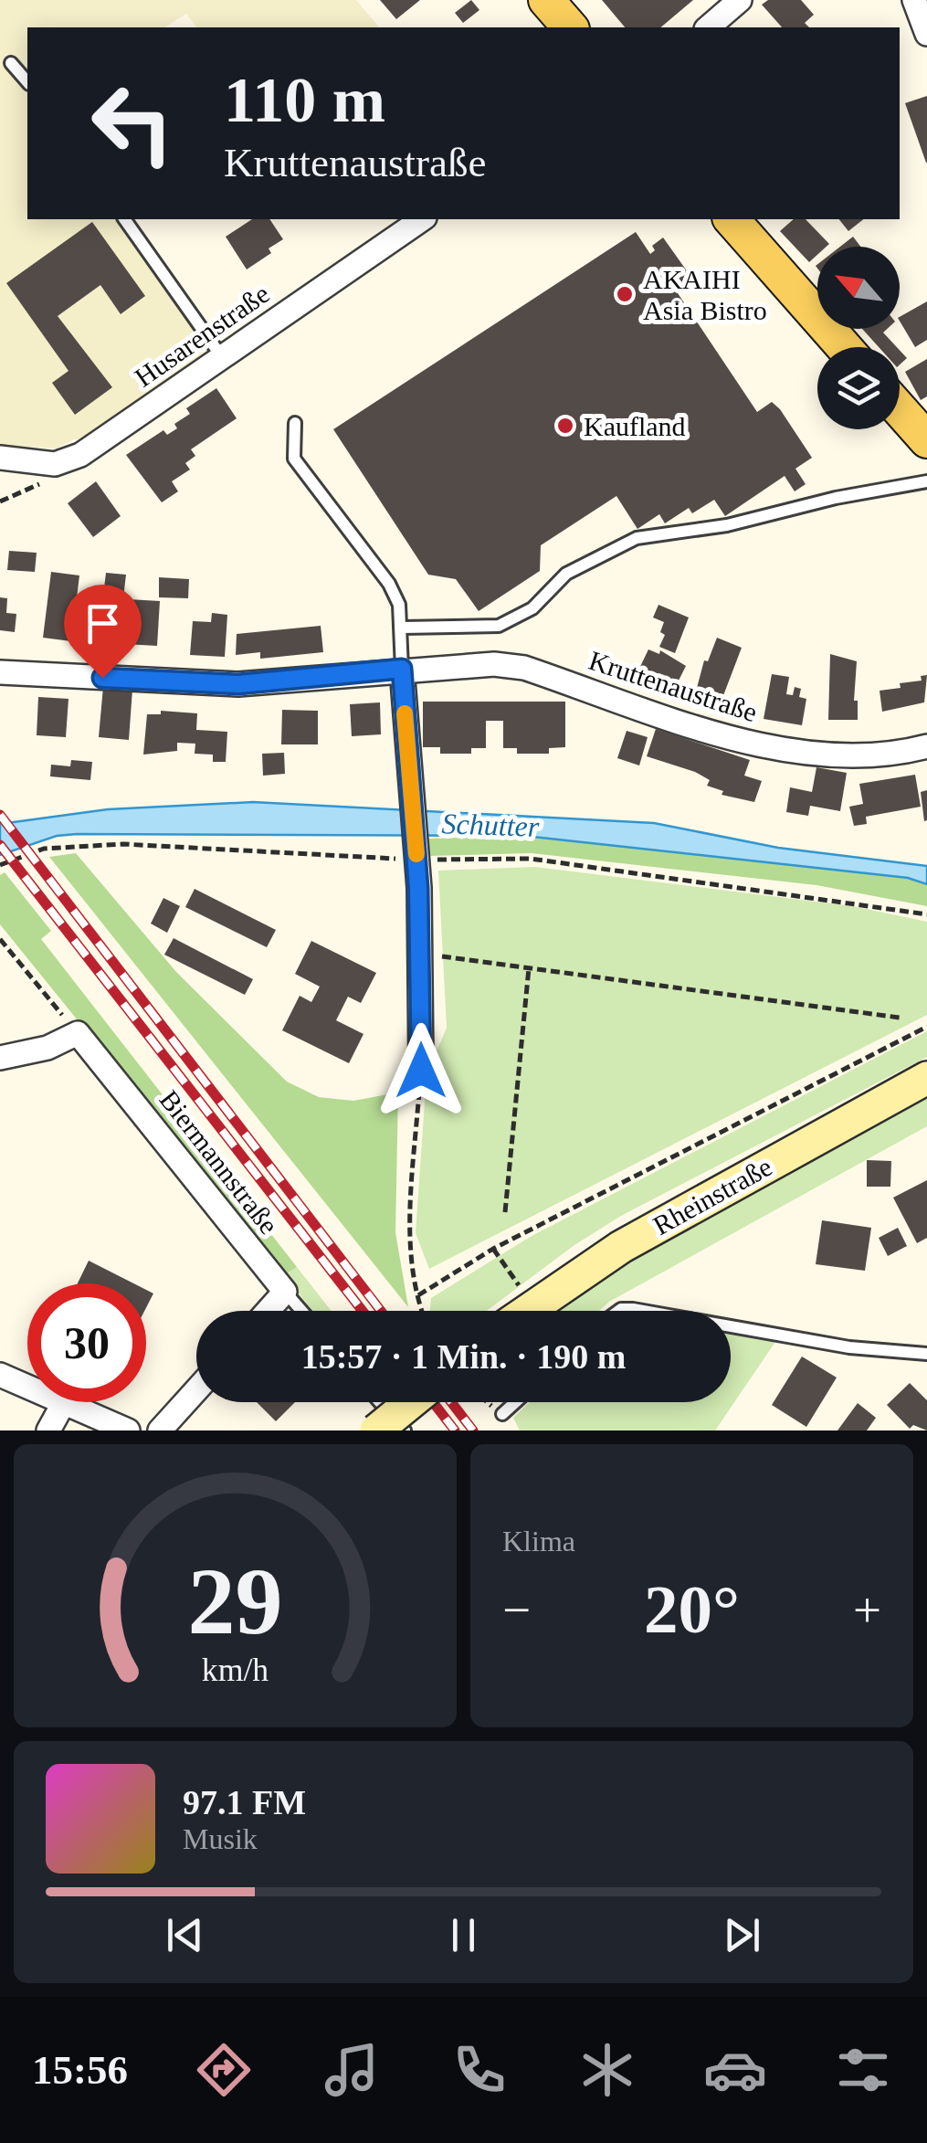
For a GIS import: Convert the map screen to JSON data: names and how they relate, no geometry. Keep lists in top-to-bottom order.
{
  "streets": {
    "main road": ["Rheinstraße"],
    "street": ["Husarenstraße", "Kruttenaustraße", "Biermannstraße"]
  },
  "water": ["Schutter"],
  "places": ["AKAIHI Asia Bistro", "Kaufland"],
  "north": "top left",
  "page": {
    "turn": ["110 m", "Kruttenaustraße"],
    "limit": "30",
    "trip": "15:57 · 1 Min. · 190 m",
    "tile": "Klima",
    "heat": ["−", "20°", "+"],
    "song": ["97.1 FM", "Musik"],
    "tabs": "15:56",
    "gauge": ["29", "km/h"]
  }
}
